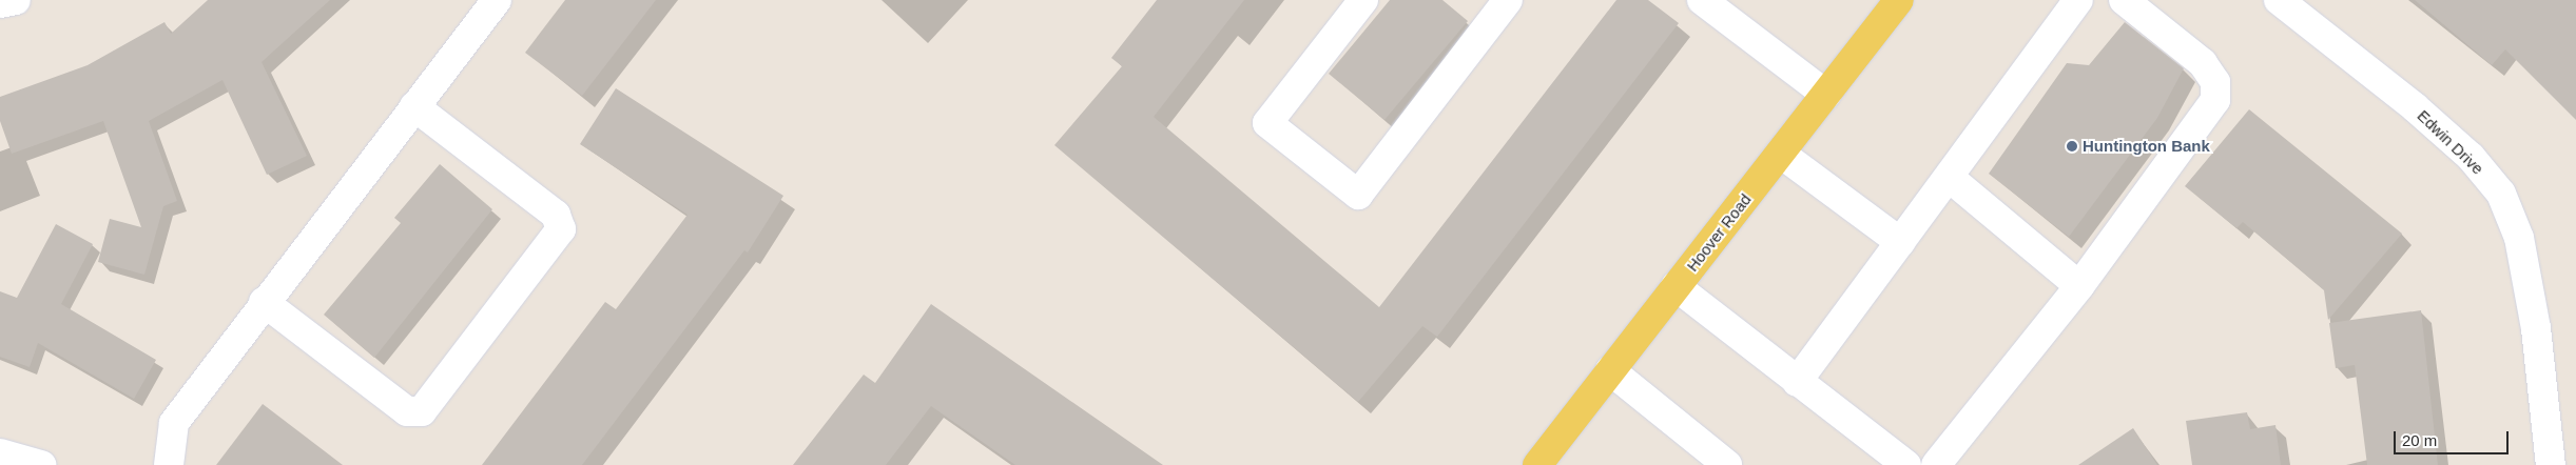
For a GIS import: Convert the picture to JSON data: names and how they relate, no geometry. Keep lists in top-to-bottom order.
{
  "streets": {
    "main road": ["Hoover Road"],
    "street": ["Edwin Drive"]
  },
  "places": ["Huntington Bank"],
  "scale_bar": "20 m"
}
